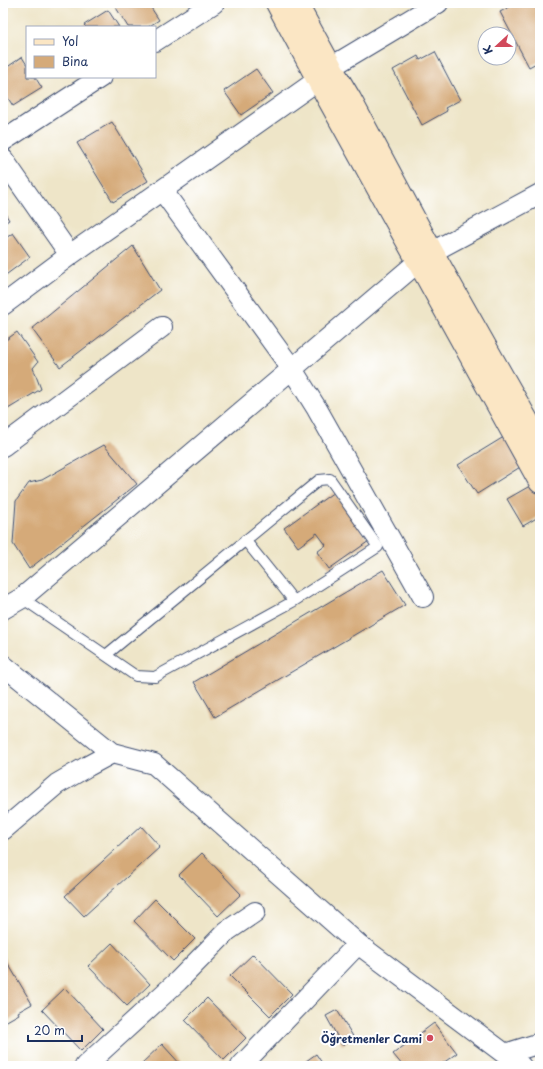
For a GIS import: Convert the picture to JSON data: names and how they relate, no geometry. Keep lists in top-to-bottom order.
{
  "places": ["Öğretmenler Cami"],
  "legend": ["Yol", "Bina"],
  "scale_bar": "20 m",
  "north": "left"
}
